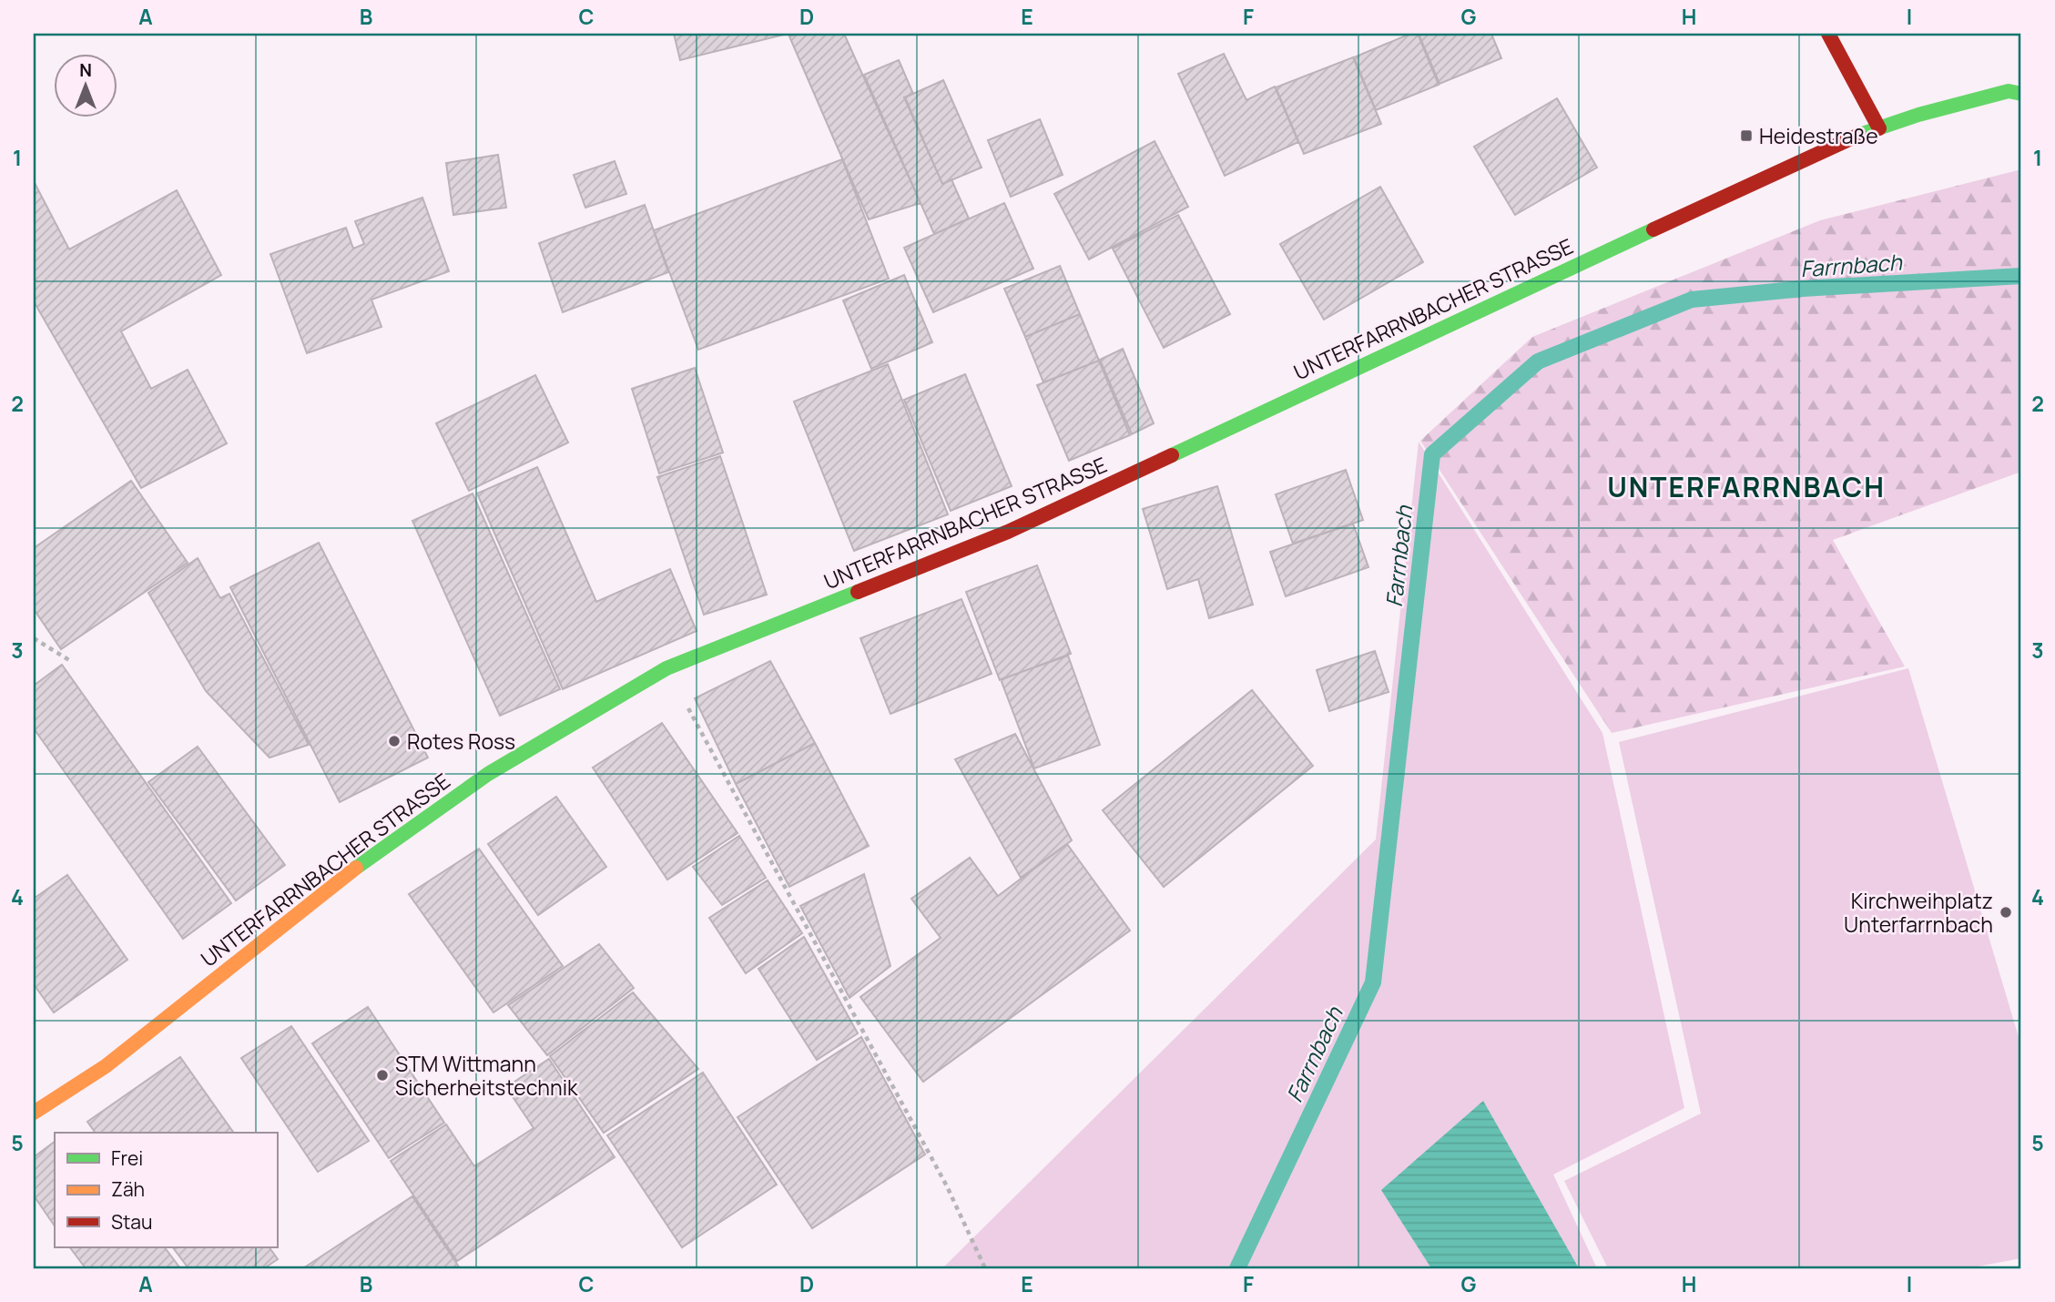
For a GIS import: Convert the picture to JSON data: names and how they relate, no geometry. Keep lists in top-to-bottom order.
{
  "streets": {
    "street": ["UNTERFARRNBACHER STRASSE"]
  },
  "districts": ["UNTERFARRNBACH"],
  "water": ["Farrnbach"],
  "places": {
    "transit": ["Heidestraße"],
    "other": ["Rotes Ross", "Kirchweihplatz Unterfarrnbach", "STM Wittmann Sicherheitstechnik"]
  },
  "legend": ["Frei", "Zäh", "Stau"],
  "north": "top",
  "grid": {
    "columns": [
      "A",
      "B",
      "C",
      "D",
      "E",
      "F",
      "G",
      "H",
      "I"
    ],
    "rows": [
      "1",
      "2",
      "3",
      "4",
      "5"
    ]
  }
}
